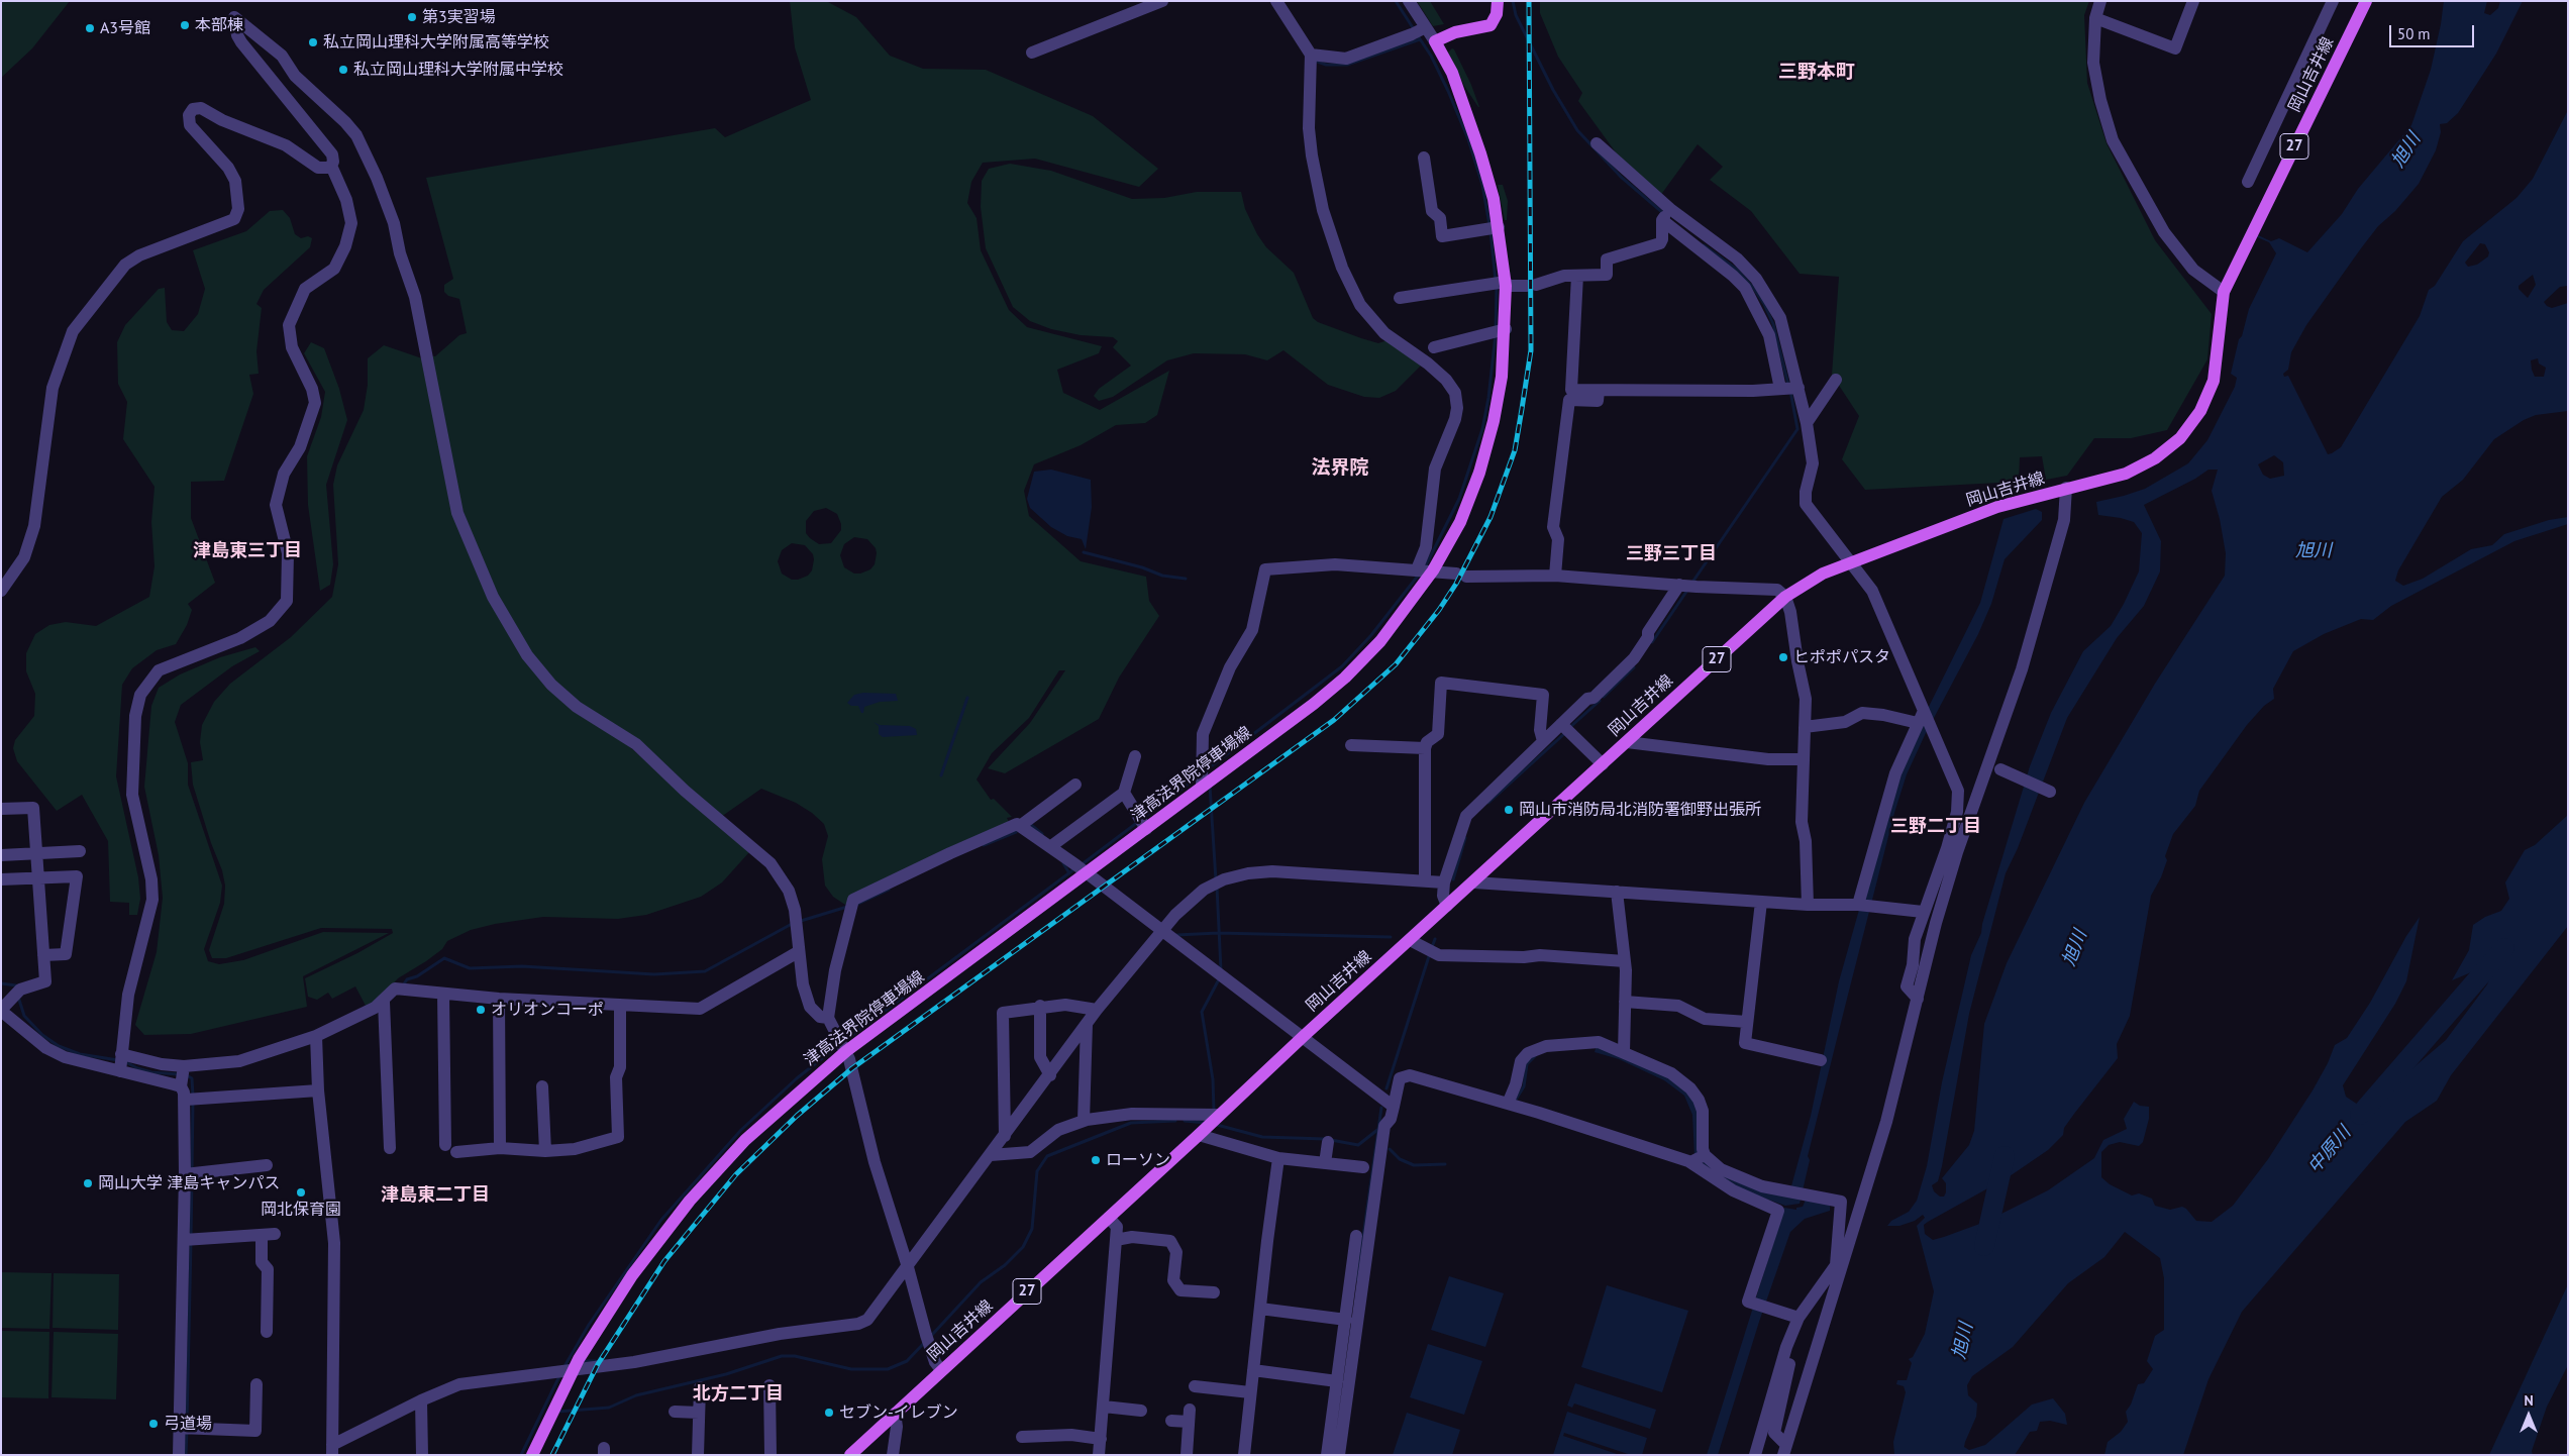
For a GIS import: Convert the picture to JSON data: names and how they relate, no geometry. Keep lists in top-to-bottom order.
{
  "streets": {
    "main road": ["岡山吉井線", "27", "津高法界院停車場線"]
  },
  "districts": [
    "三野本町",
    "法界院",
    "津島東三丁目",
    "三野三丁目",
    "三野二丁目",
    "津島東二丁目",
    "北方二丁目"
  ],
  "water": ["旭川", "中原川"],
  "places": [
    "第3実習場",
    "本部棟",
    "A3号館",
    "私立岡山理科大学附属高等学校",
    "私立岡山理科大学附属中学校",
    "ヒポポパスタ",
    "岡山市消防局北消防署御野出張所",
    "オリオンコーポ",
    "ローソン",
    "岡山大学 津島キャンパス",
    "岡北保育園",
    "セブン-イレブン",
    "弓道場"
  ],
  "scale_bar": "50 m",
  "north": "top"
}
